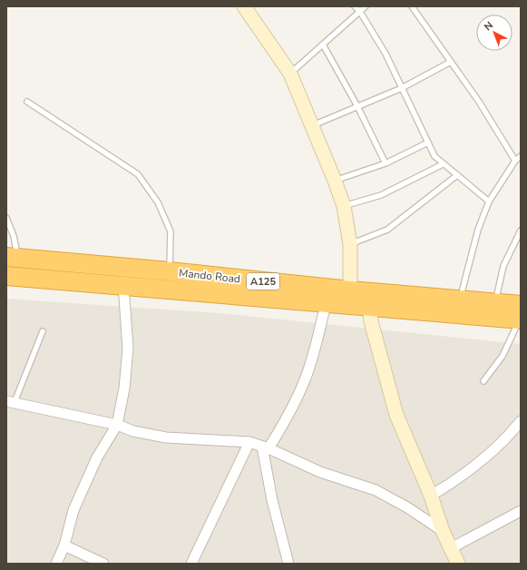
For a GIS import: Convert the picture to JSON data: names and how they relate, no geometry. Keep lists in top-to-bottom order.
{
  "streets": {
    "highway": ["Mando Road", "A125"]
  },
  "north": "top left"
}
